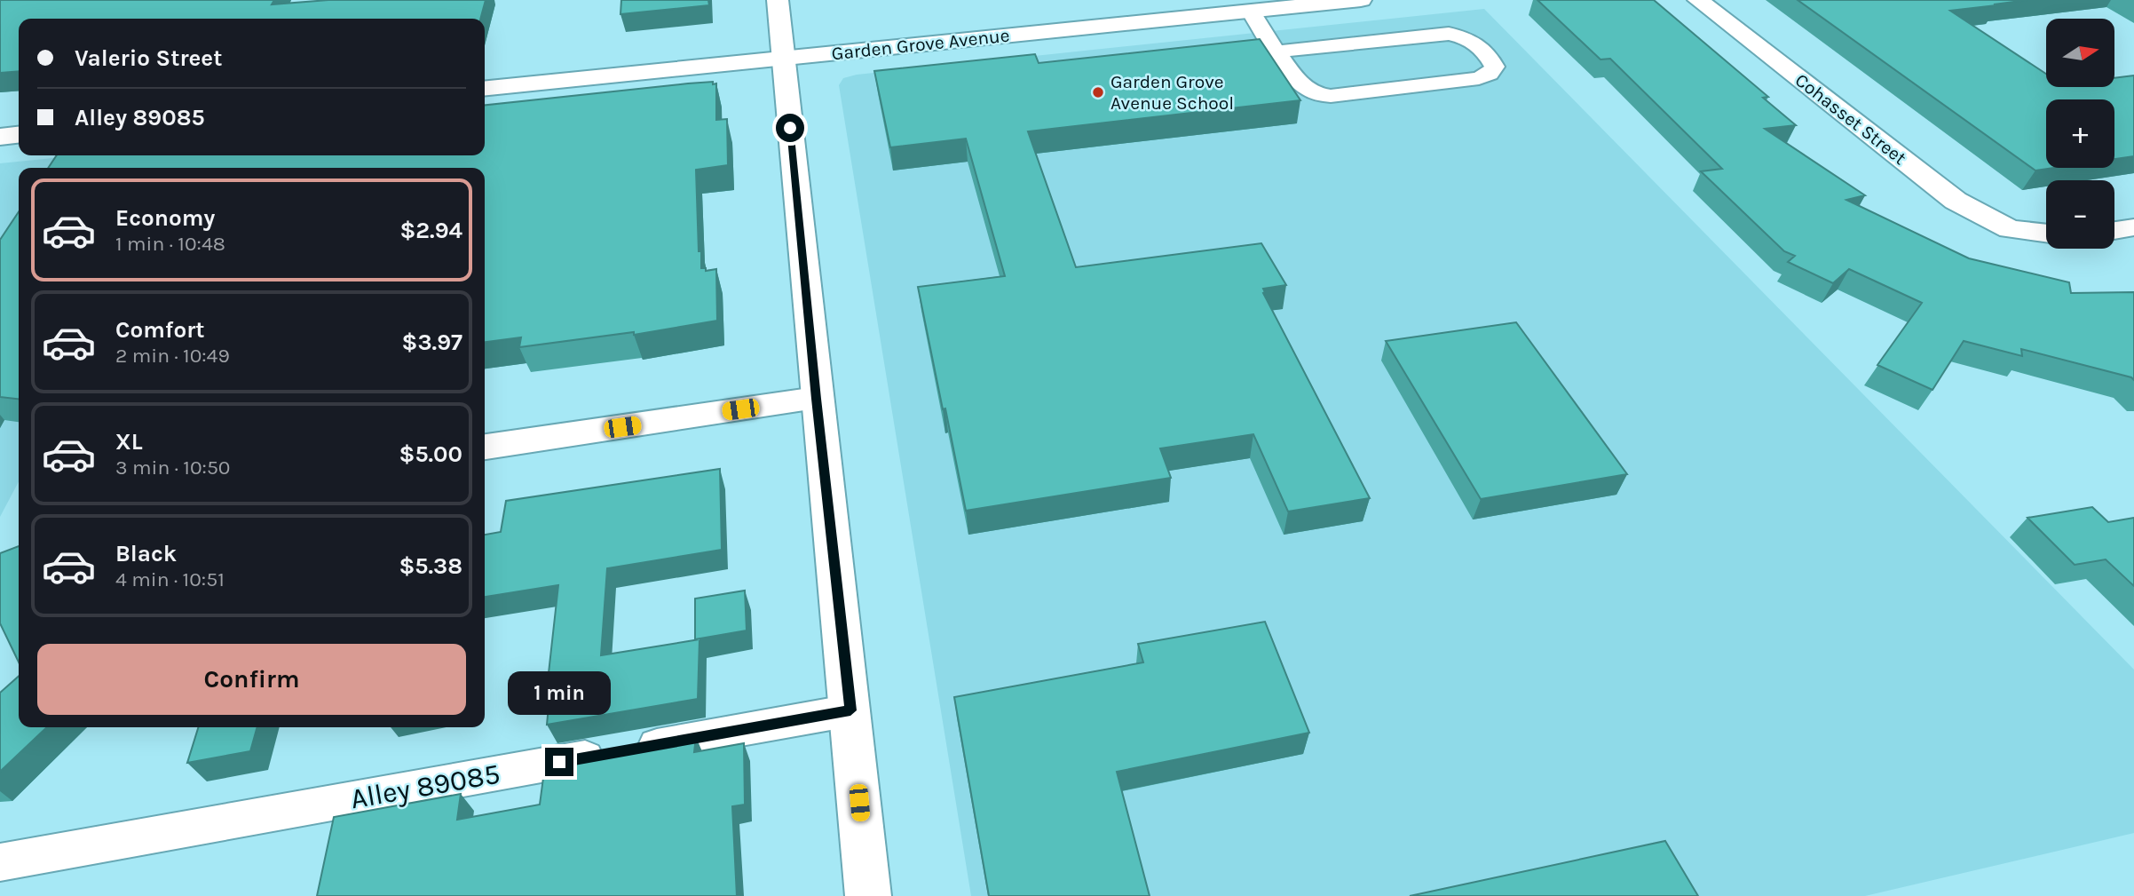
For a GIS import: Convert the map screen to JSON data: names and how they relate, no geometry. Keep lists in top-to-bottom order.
{
  "streets": {
    "street": ["Garden Grove Avenue", "Cohasset Street"],
    "lane": ["Alley 89085"]
  },
  "places": ["Garden Grove Avenue School"],
  "north": "right",
  "page": {
    "map_buttons": ["+", "−"],
    "banner": ["Valerio Street", "Alley 89085"],
    "list": [
      {
        "name": "Economy",
        "note": "1 min · 10:48",
        "value": "$2.94"
      },
      {
        "name": "Comfort",
        "note": "2 min · 10:49",
        "value": "$3.97"
      },
      {
        "name": "XL",
        "note": "3 min · 10:50",
        "value": "$5.00"
      },
      {
        "name": "Black",
        "note": "4 min · 10:51",
        "value": "$5.38"
      }
    ],
    "buttons": "Confirm",
    "bubble": "1 min"
  }
}
